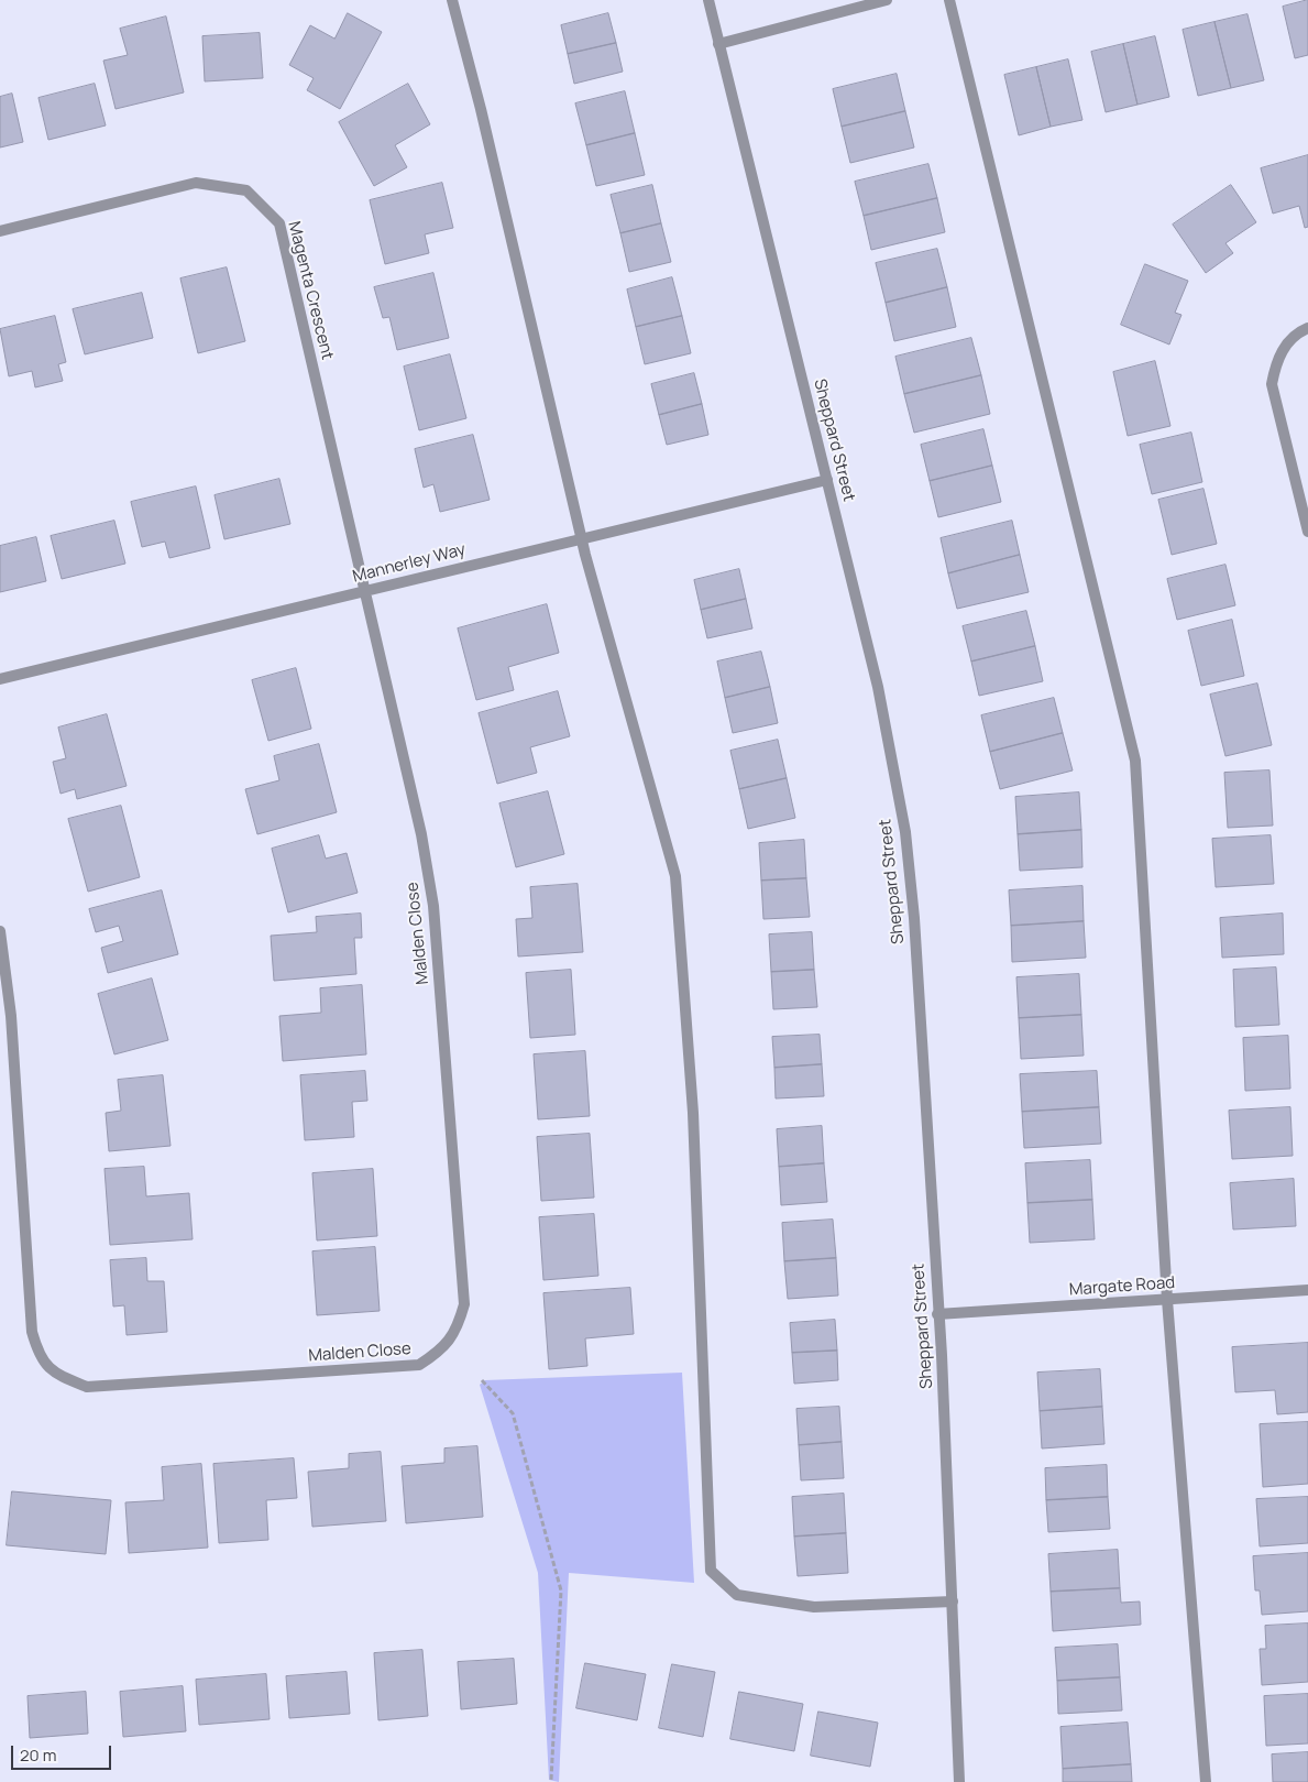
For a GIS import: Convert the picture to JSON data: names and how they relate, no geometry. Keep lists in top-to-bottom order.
{
  "streets": {
    "street": [
      "Magenta Crescent",
      "Sheppard Street",
      "Mannerley Way",
      "Malden Close",
      "Margate Road"
    ]
  },
  "crossings": [
    ["Magenta Crescent", "Mannerley Way"],
    ["Magenta Crescent", "Malden Close"],
    ["Sheppard Street", "Mannerley Way"],
    ["Sheppard Street", "Margate Road"],
    ["Mannerley Way", "Malden Close"]
  ],
  "scale_bar": "20 m"
}
